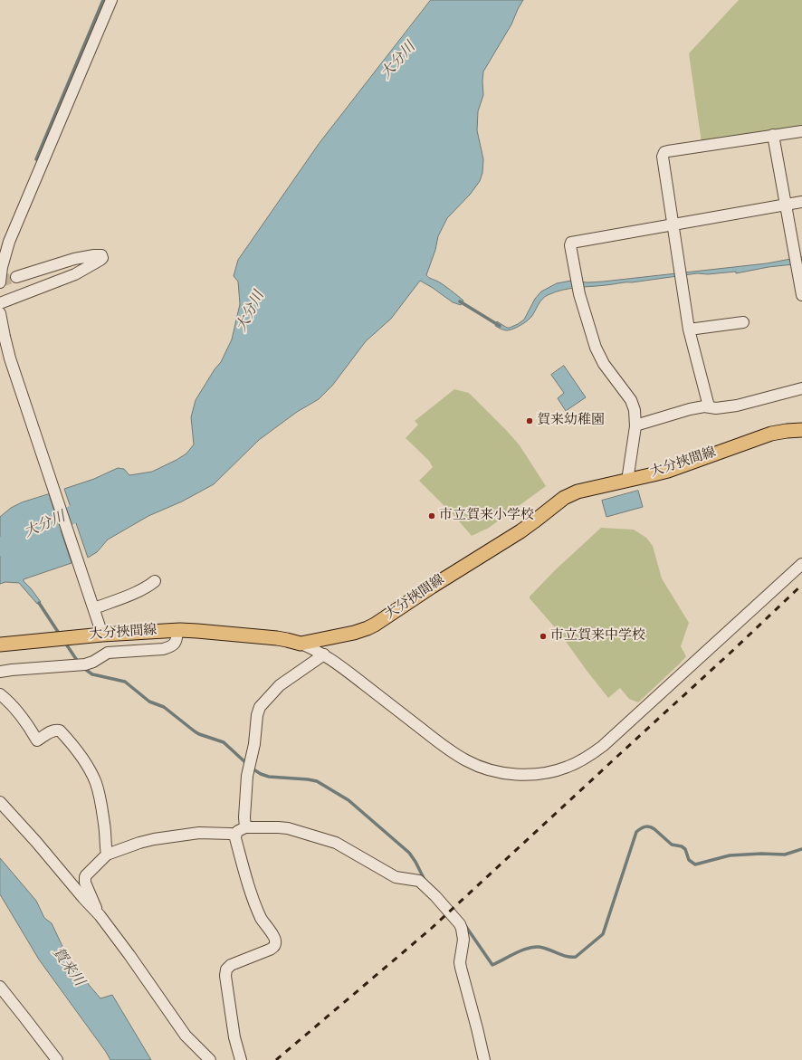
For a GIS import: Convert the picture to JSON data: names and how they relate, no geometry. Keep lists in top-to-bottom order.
{
  "streets": {
    "main road": ["大分挾間線"]
  },
  "water": ["大分川", "賀来川"],
  "places": ["賀来幼稚園", "市立賀来小学校", "市立賀来中学校"]
}
